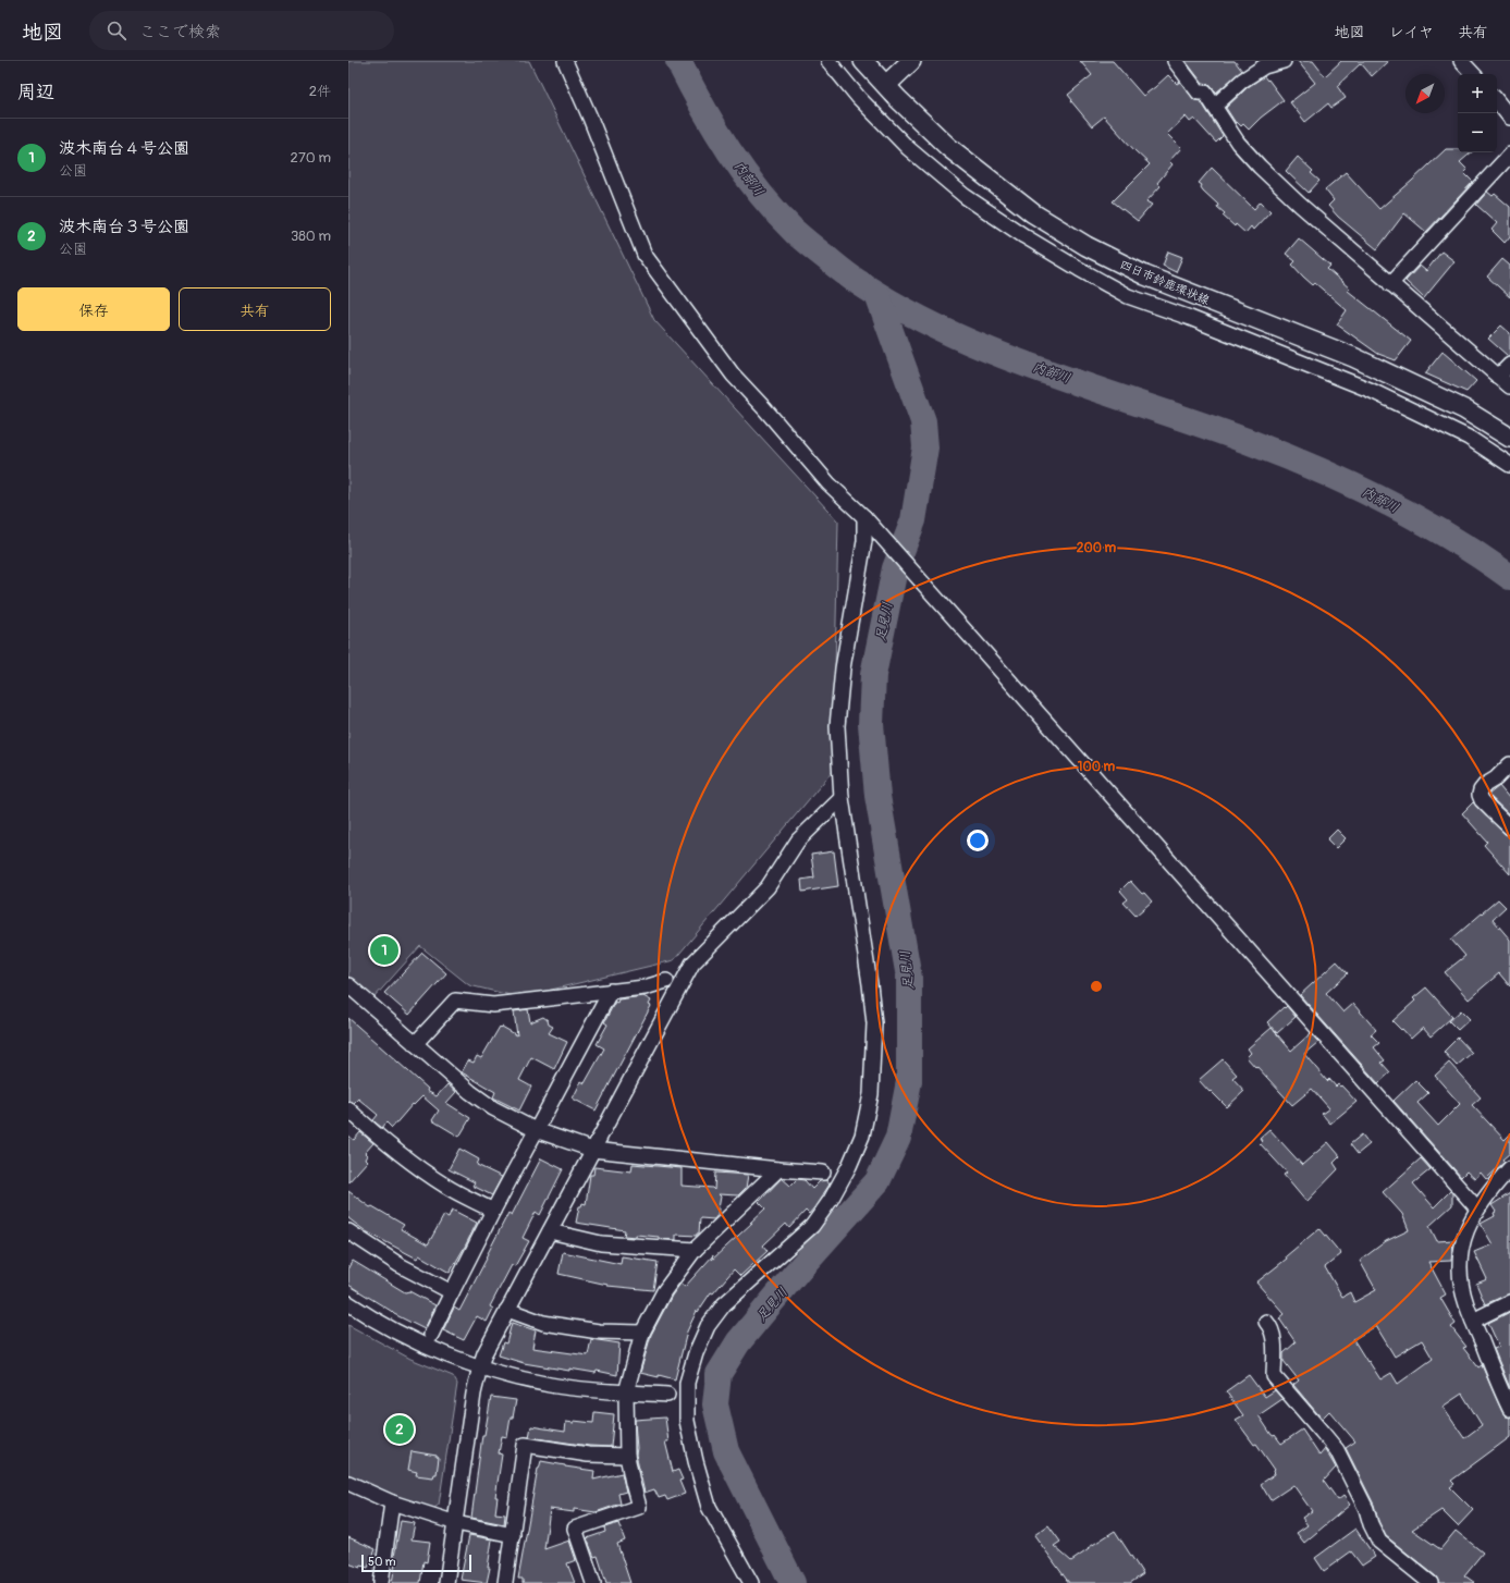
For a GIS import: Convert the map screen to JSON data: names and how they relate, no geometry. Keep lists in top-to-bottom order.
{
  "streets": {
    "main road": ["四日市鈴鹿環状線"]
  },
  "water": ["内部川", "足見川"],
  "scale_bar": "50 m",
  "north": "bottom left",
  "page": {
    "header": "地図",
    "search": "ここで検索",
    "nav": ["地図", "レイヤ", "共有"],
    "heading": ["周辺", "2件"],
    "map_buttons": ["+", "−"],
    "list": [
      {
        "mark": "1",
        "name": "波木南台４号公園",
        "note": "公園",
        "value": "270 m"
      },
      {
        "mark": "2",
        "name": "波木南台３号公園",
        "note": "公園",
        "value": "380 m"
      }
    ],
    "buttons": ["保存", "共有"],
    "pins": ["1", "2"],
    "scale": "50 m"
  },
  "rings": ["200 m", "100 m"]
}
